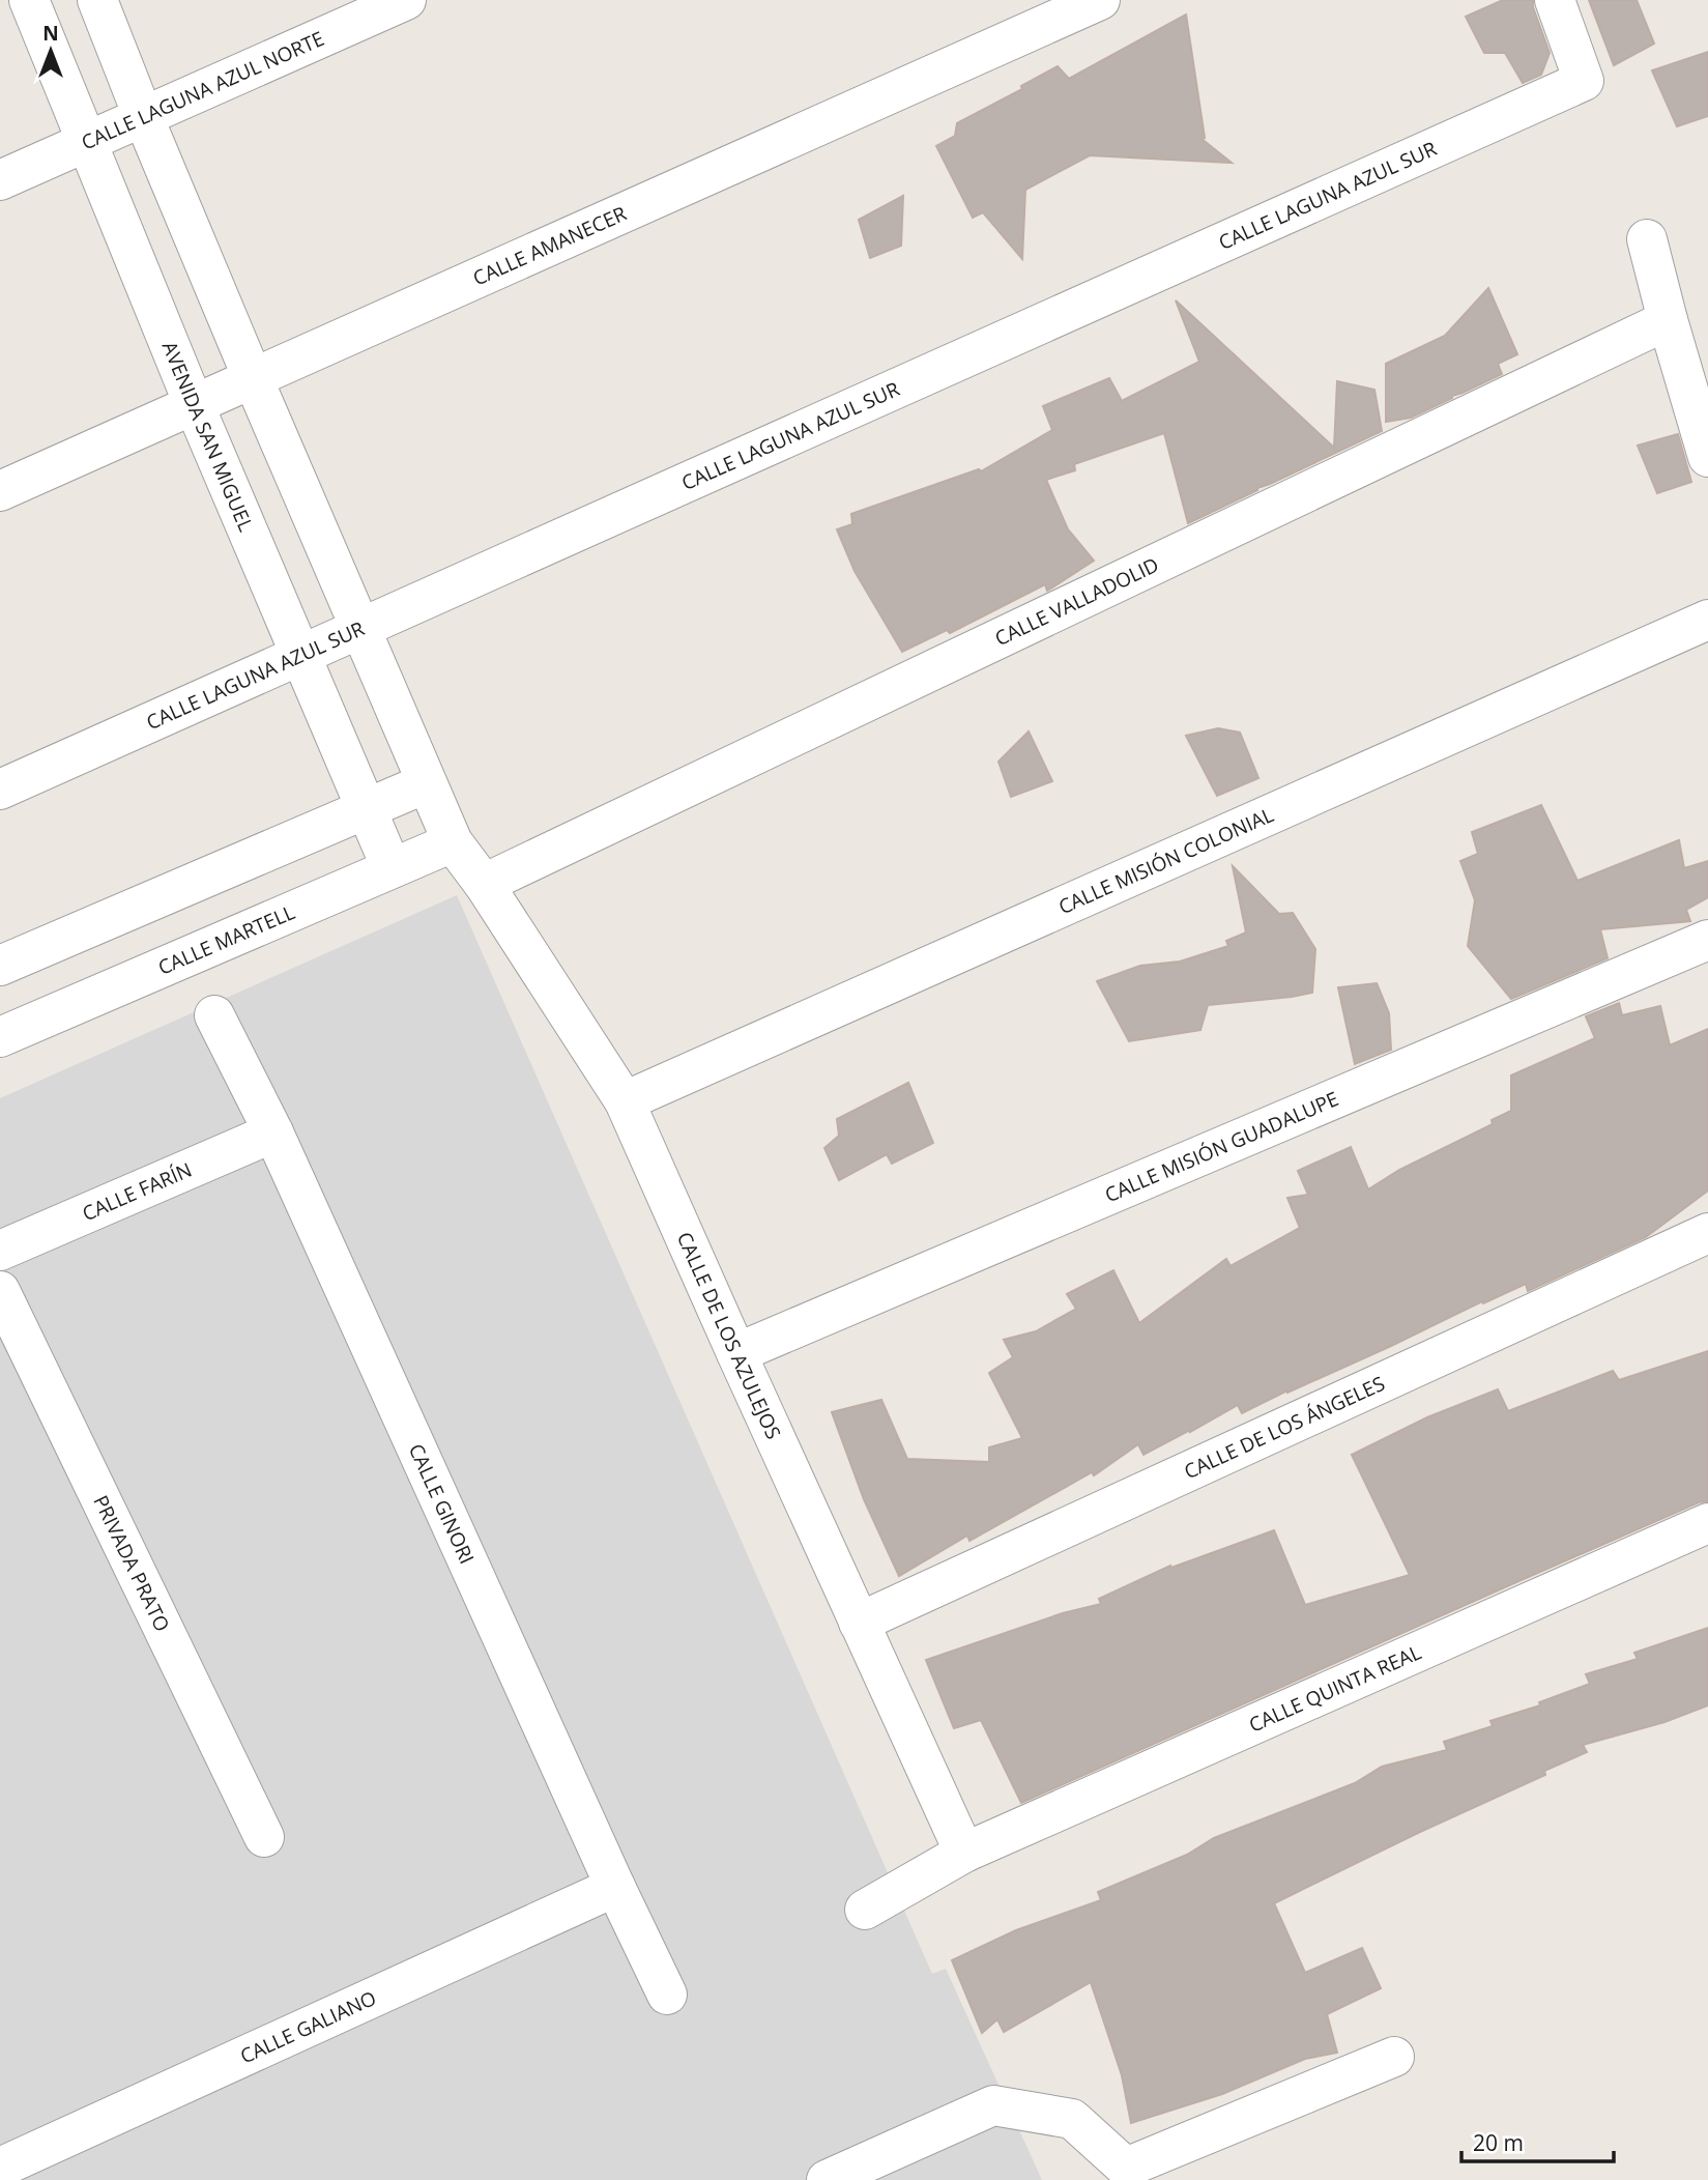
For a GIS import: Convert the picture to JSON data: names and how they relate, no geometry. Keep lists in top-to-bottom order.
{
  "streets": {
    "street": [
      "CALLE LAGUNA AZUL NORTE",
      "CALLE LAGUNA AZUL SUR",
      "CALLE AMANECER",
      "AVENIDA SAN MIGUEL",
      "CALLE VALLADOLID",
      "CALLE MISIÓN COLONIAL",
      "CALLE MARTELL",
      "CALLE MISIÓN GUADALUPE",
      "CALLE FARÍN",
      "CALLE DE LOS AZULEJOS",
      "CALLE DE LOS ÁNGELES",
      "CALLE GINORI",
      "PRIVADA PRATO",
      "CALLE QUINTA REAL",
      "CALLE GALIANO"
    ]
  },
  "crossings": [
    ["CALLE LAGUNA AZUL NORTE", "AVENIDA SAN MIGUEL"],
    ["CALLE LAGUNA AZUL SUR", "AVENIDA SAN MIGUEL"],
    ["CALLE AMANECER", "AVENIDA SAN MIGUEL"],
    ["AVENIDA SAN MIGUEL", "CALLE MARTELL"],
    ["CALLE VALLADOLID", "CALLE DE LOS AZULEJOS"],
    ["CALLE MISIÓN COLONIAL", "CALLE DE LOS AZULEJOS"],
    ["CALLE MARTELL", "CALLE DE LOS AZULEJOS"],
    ["CALLE MISIÓN GUADALUPE", "CALLE DE LOS AZULEJOS"],
    ["CALLE FARÍN", "CALLE GINORI"],
    ["CALLE DE LOS AZULEJOS", "CALLE DE LOS ÁNGELES"],
    ["CALLE DE LOS AZULEJOS", "CALLE QUINTA REAL"],
    ["CALLE GINORI", "CALLE GALIANO"]
  ],
  "scale_bar": "20 m",
  "north": "top"
}
